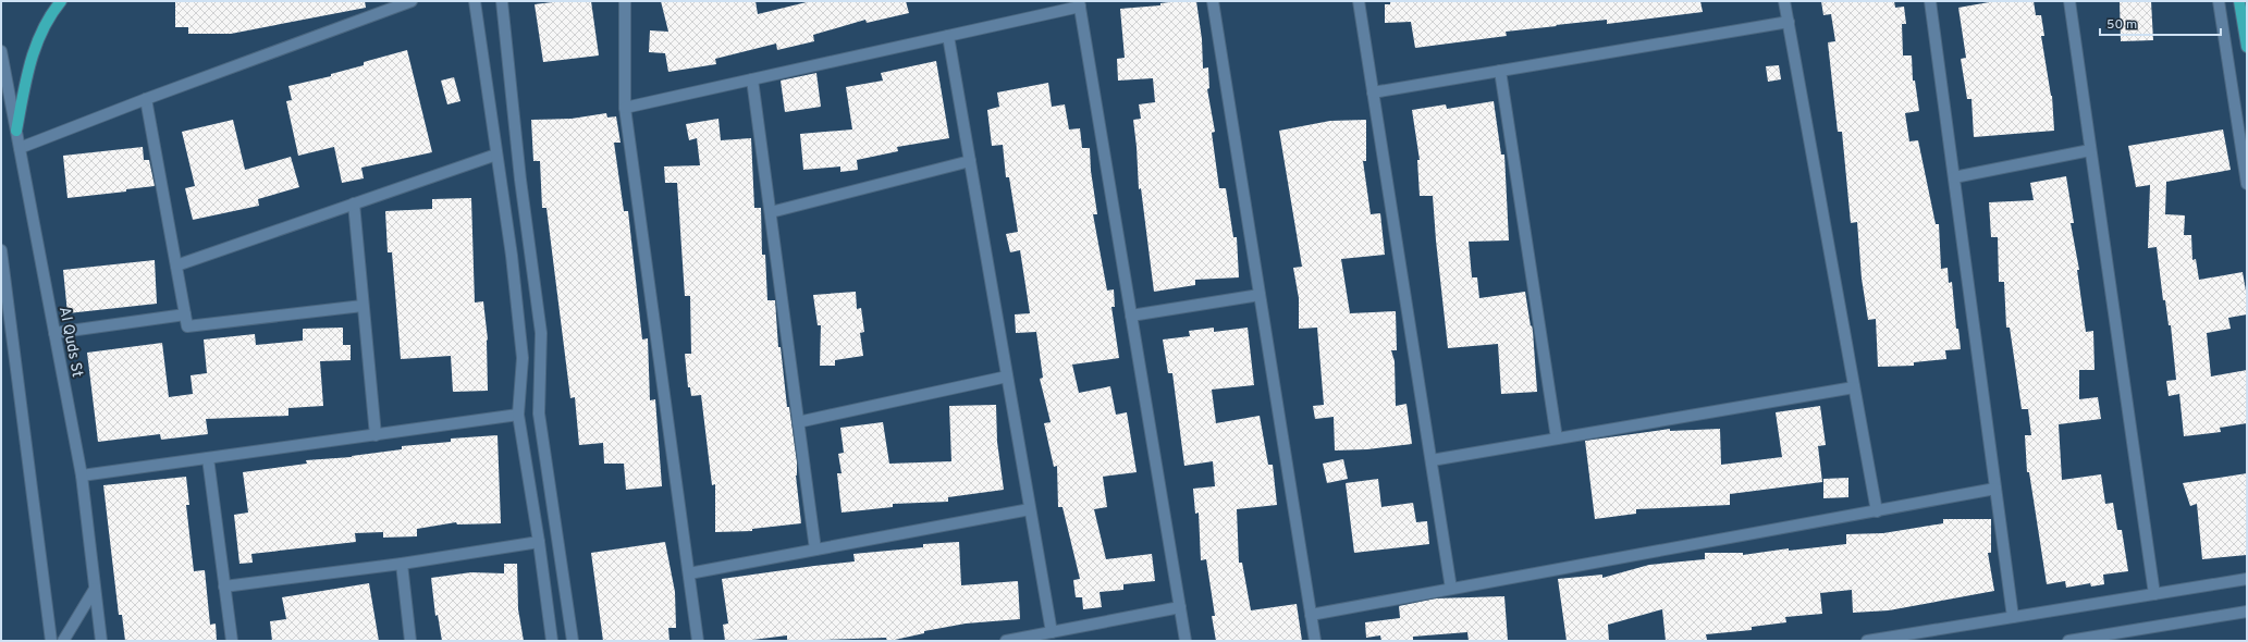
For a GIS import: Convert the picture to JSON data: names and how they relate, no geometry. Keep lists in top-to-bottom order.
{
  "streets": {
    "street": ["Al Quds St"]
  },
  "scale_bar": "50 m"
}
